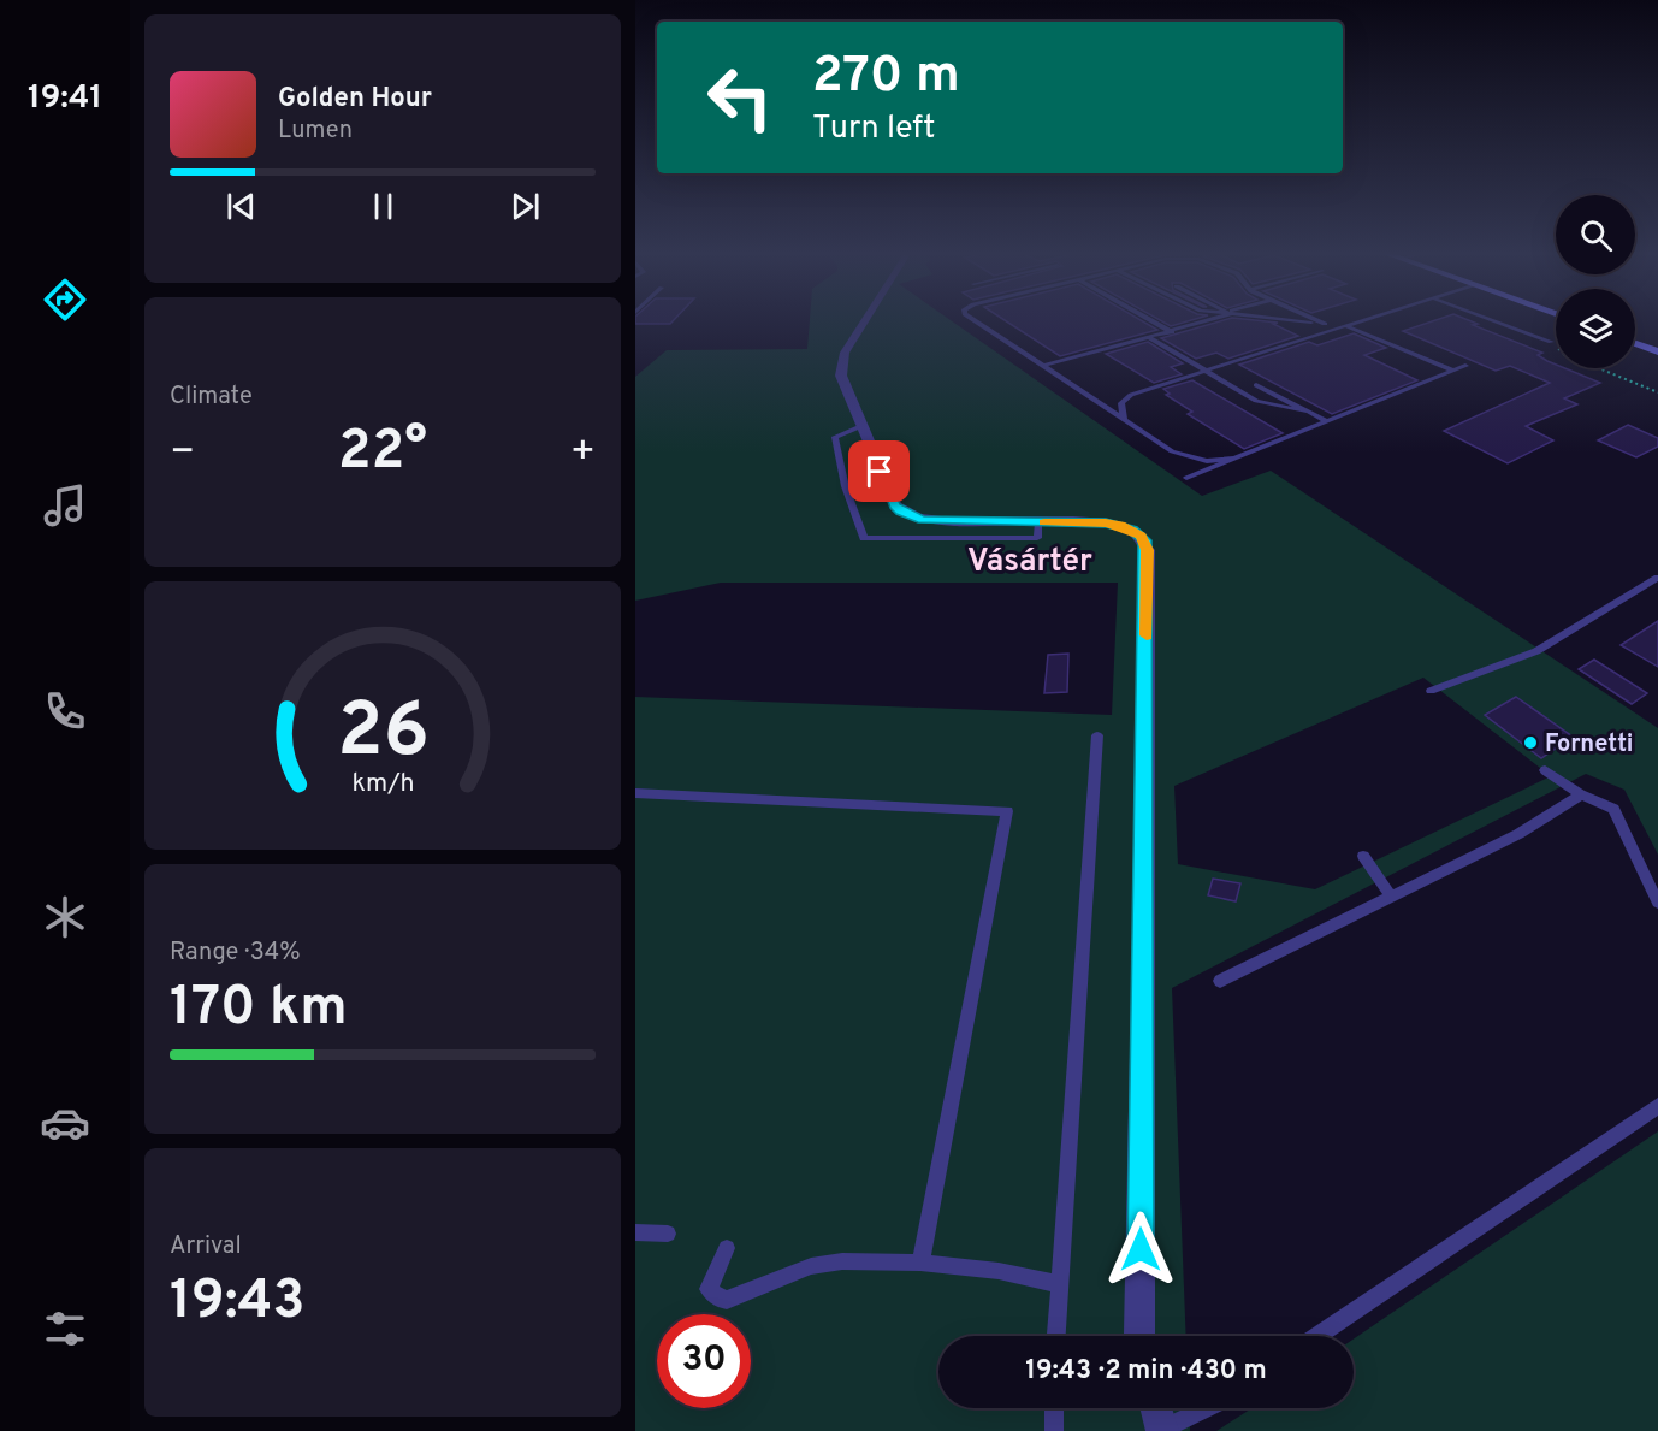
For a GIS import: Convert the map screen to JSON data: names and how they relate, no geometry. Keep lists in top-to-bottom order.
{
  "districts": ["Vásártér"],
  "places": ["Fornetti"],
  "page": {
    "tabs": "19:41",
    "turn": ["270 m", "Turn left"],
    "song": ["Golden Hour", "Lumen"],
    "tile": [
      "Climate",
      ["Range · 34%", "170 km"],
      ["Arrival", "19:43"]
    ],
    "heat": ["−", "22°", "+"],
    "limit": "30",
    "trip": "19:43 · 2 min · 430 m",
    "gauge": ["26", "km/h"]
  }
}
